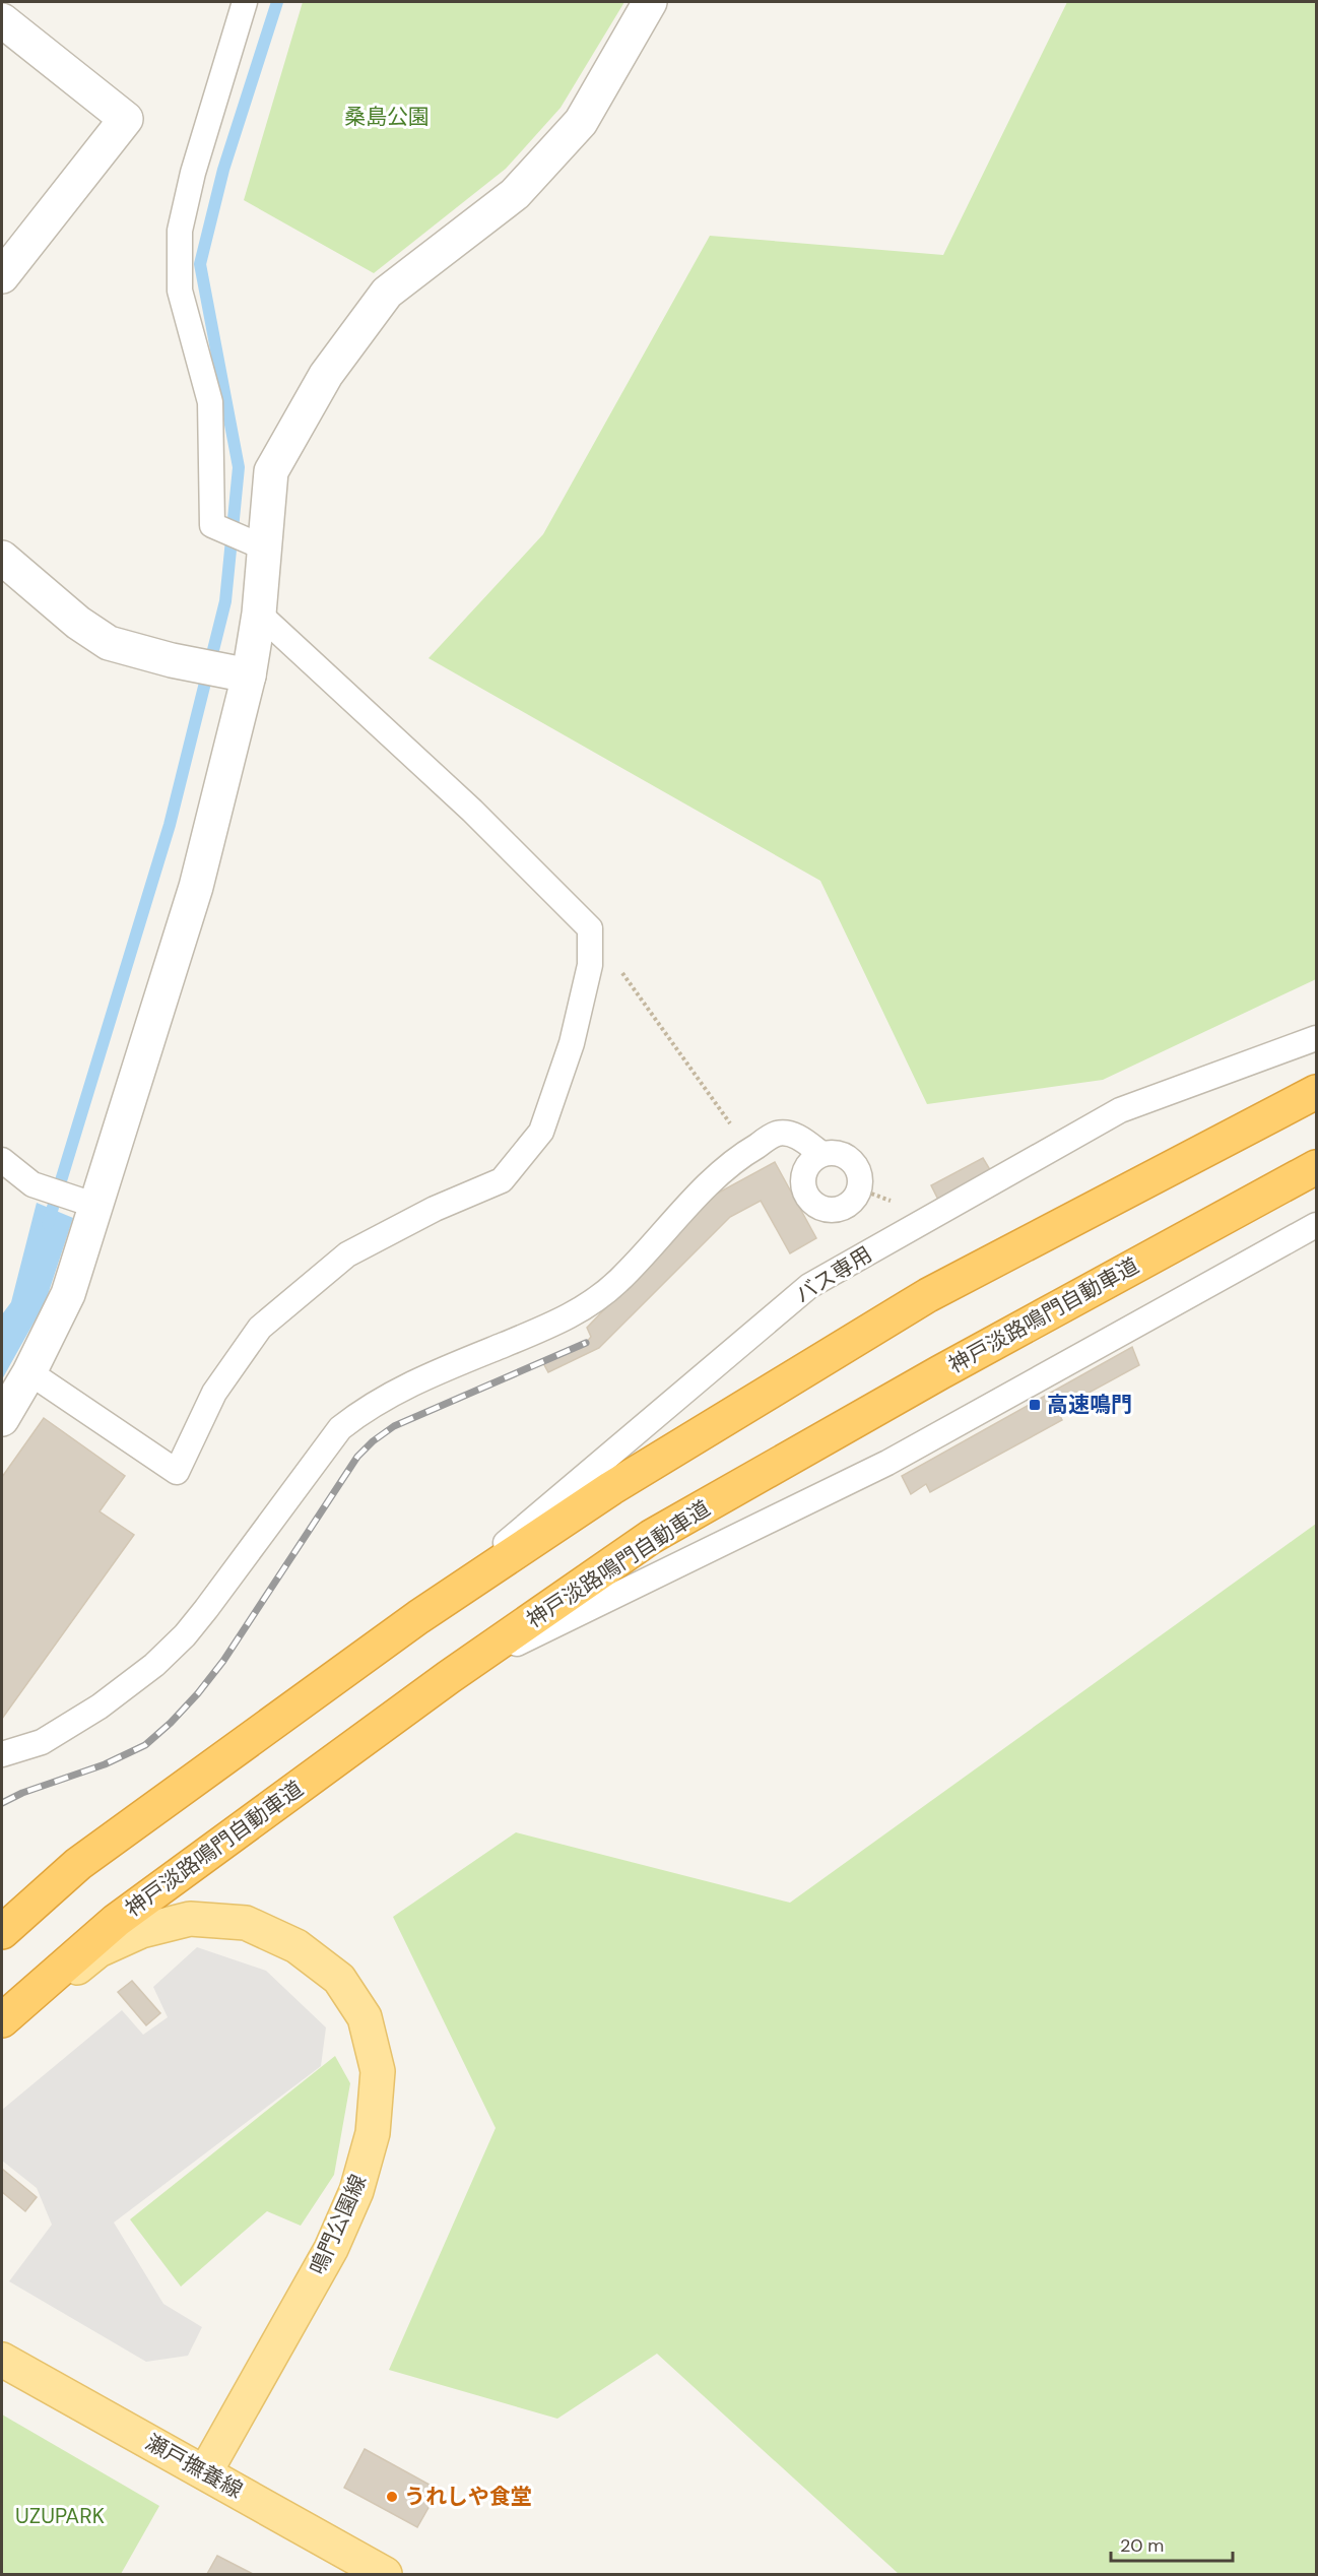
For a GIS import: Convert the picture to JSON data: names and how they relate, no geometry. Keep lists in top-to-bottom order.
{
  "streets": {
    "highway": ["神戸淡路鳴門自動車道"],
    "main road": ["鳴門公園線", "瀬戸撫養線"],
    "lane": ["バス専用"]
  },
  "crossings": [
    ["鳴門公園線", "瀬戸撫養線"]
  ],
  "parks": ["桑島公園", "UZUPARK"],
  "places": {
    "transit": ["高速鳴門"],
    "other": ["うれしや食堂"]
  },
  "scale_bar": "20 m"
}
